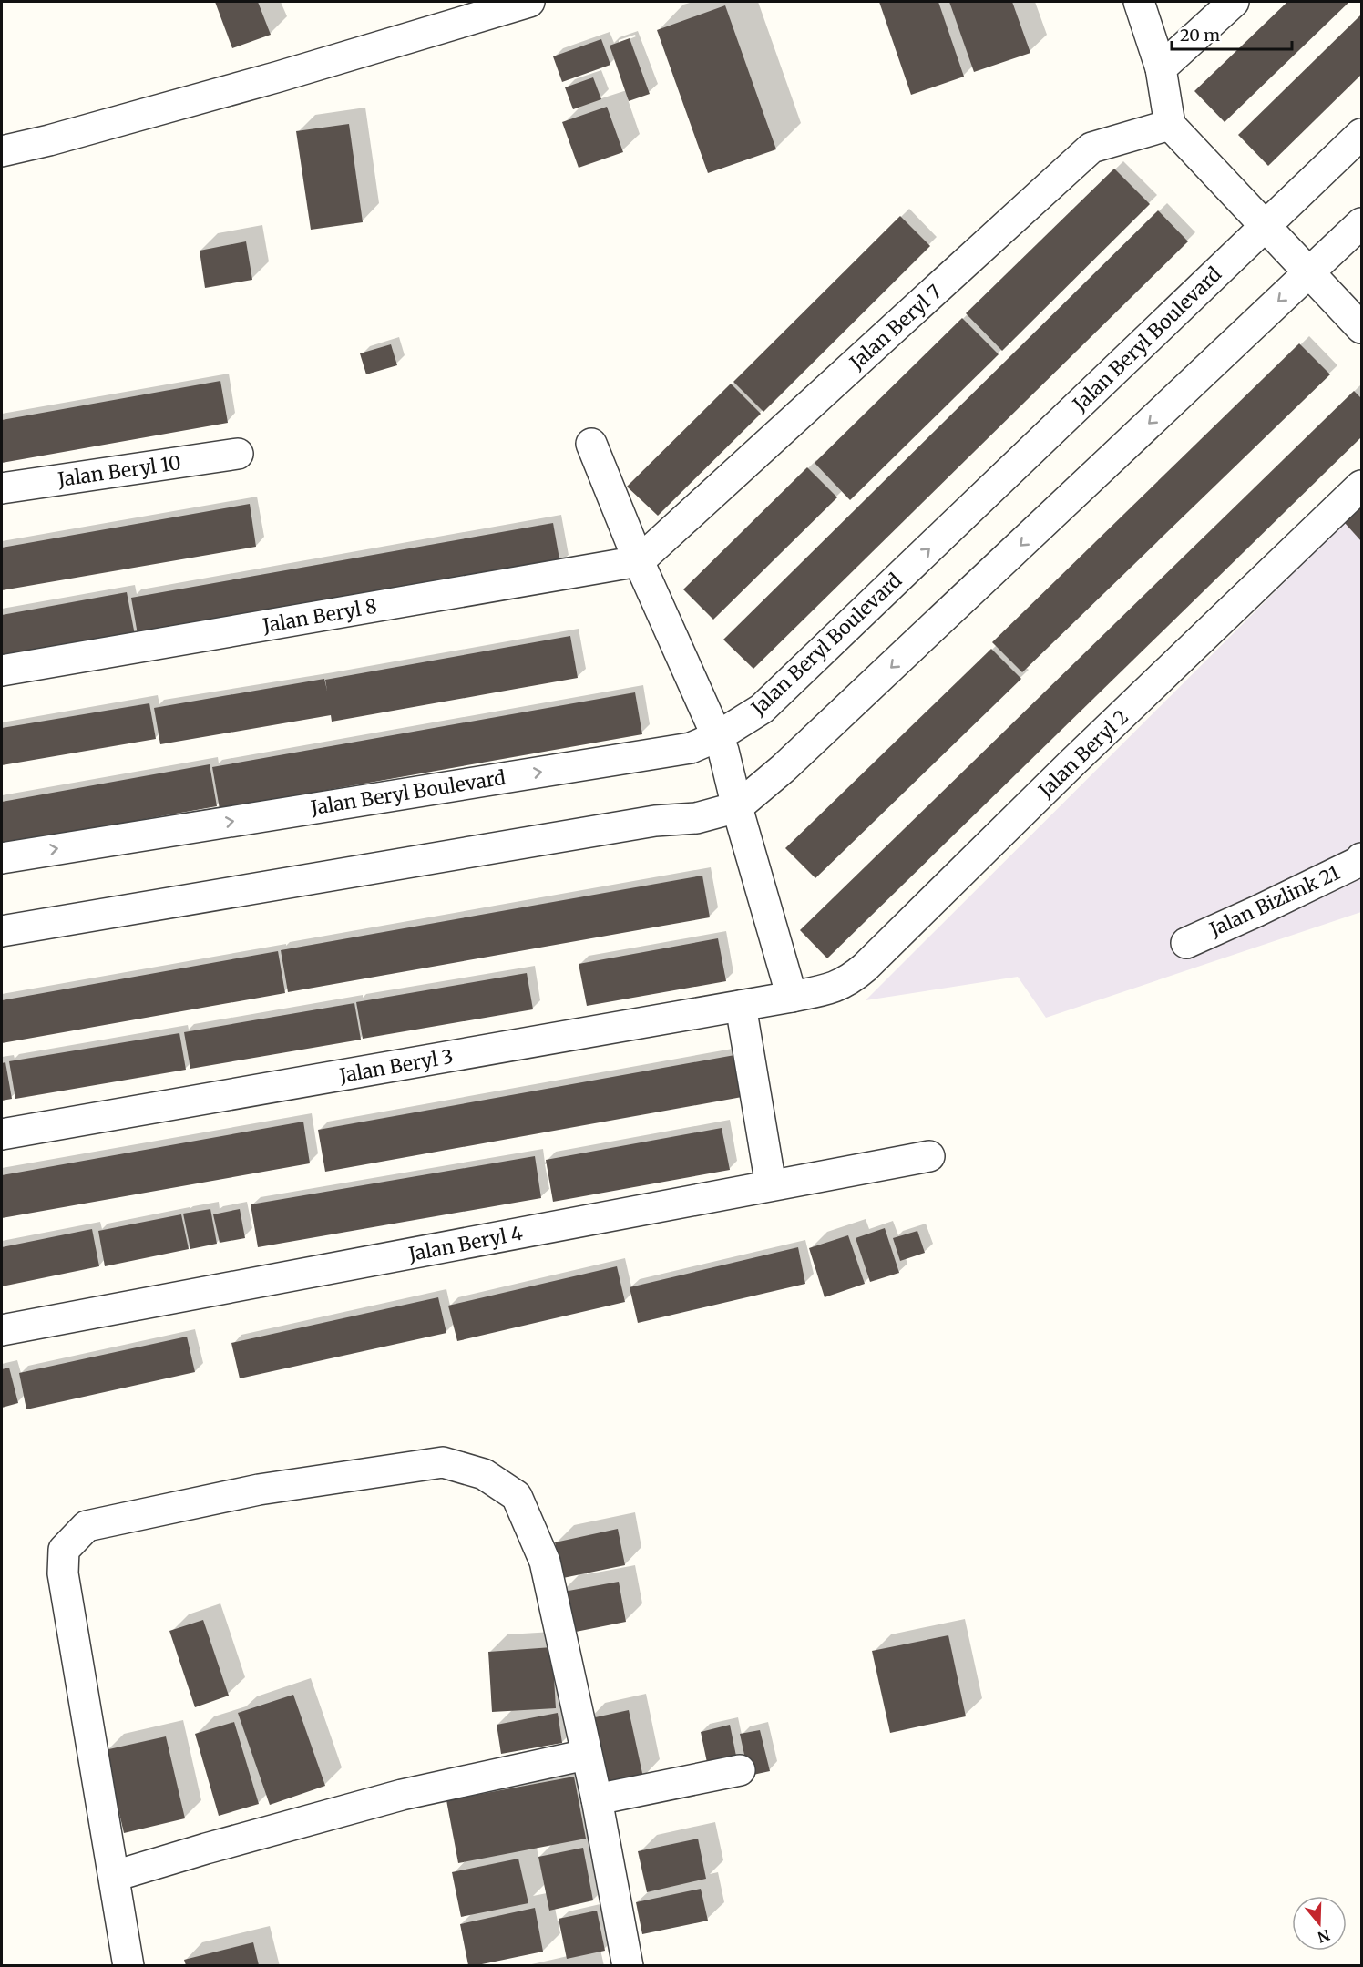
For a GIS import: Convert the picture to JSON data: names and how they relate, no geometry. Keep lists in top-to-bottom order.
{
  "streets": {
    "street": [
      "Jalan Beryl 7",
      "Jalan Beryl Boulevard",
      "Jalan Beryl 10",
      "Jalan Beryl 8",
      "Jalan Beryl 2",
      "Jalan Bizlink 21",
      "Jalan Beryl 3",
      "Jalan Beryl 4"
    ]
  },
  "crossings": [
    ["Jalan Beryl 7", "Jalan Beryl 8"],
    ["Jalan Beryl 2", "Jalan Beryl 3"]
  ],
  "scale_bar": "20 m",
  "north": "bottom"
}
